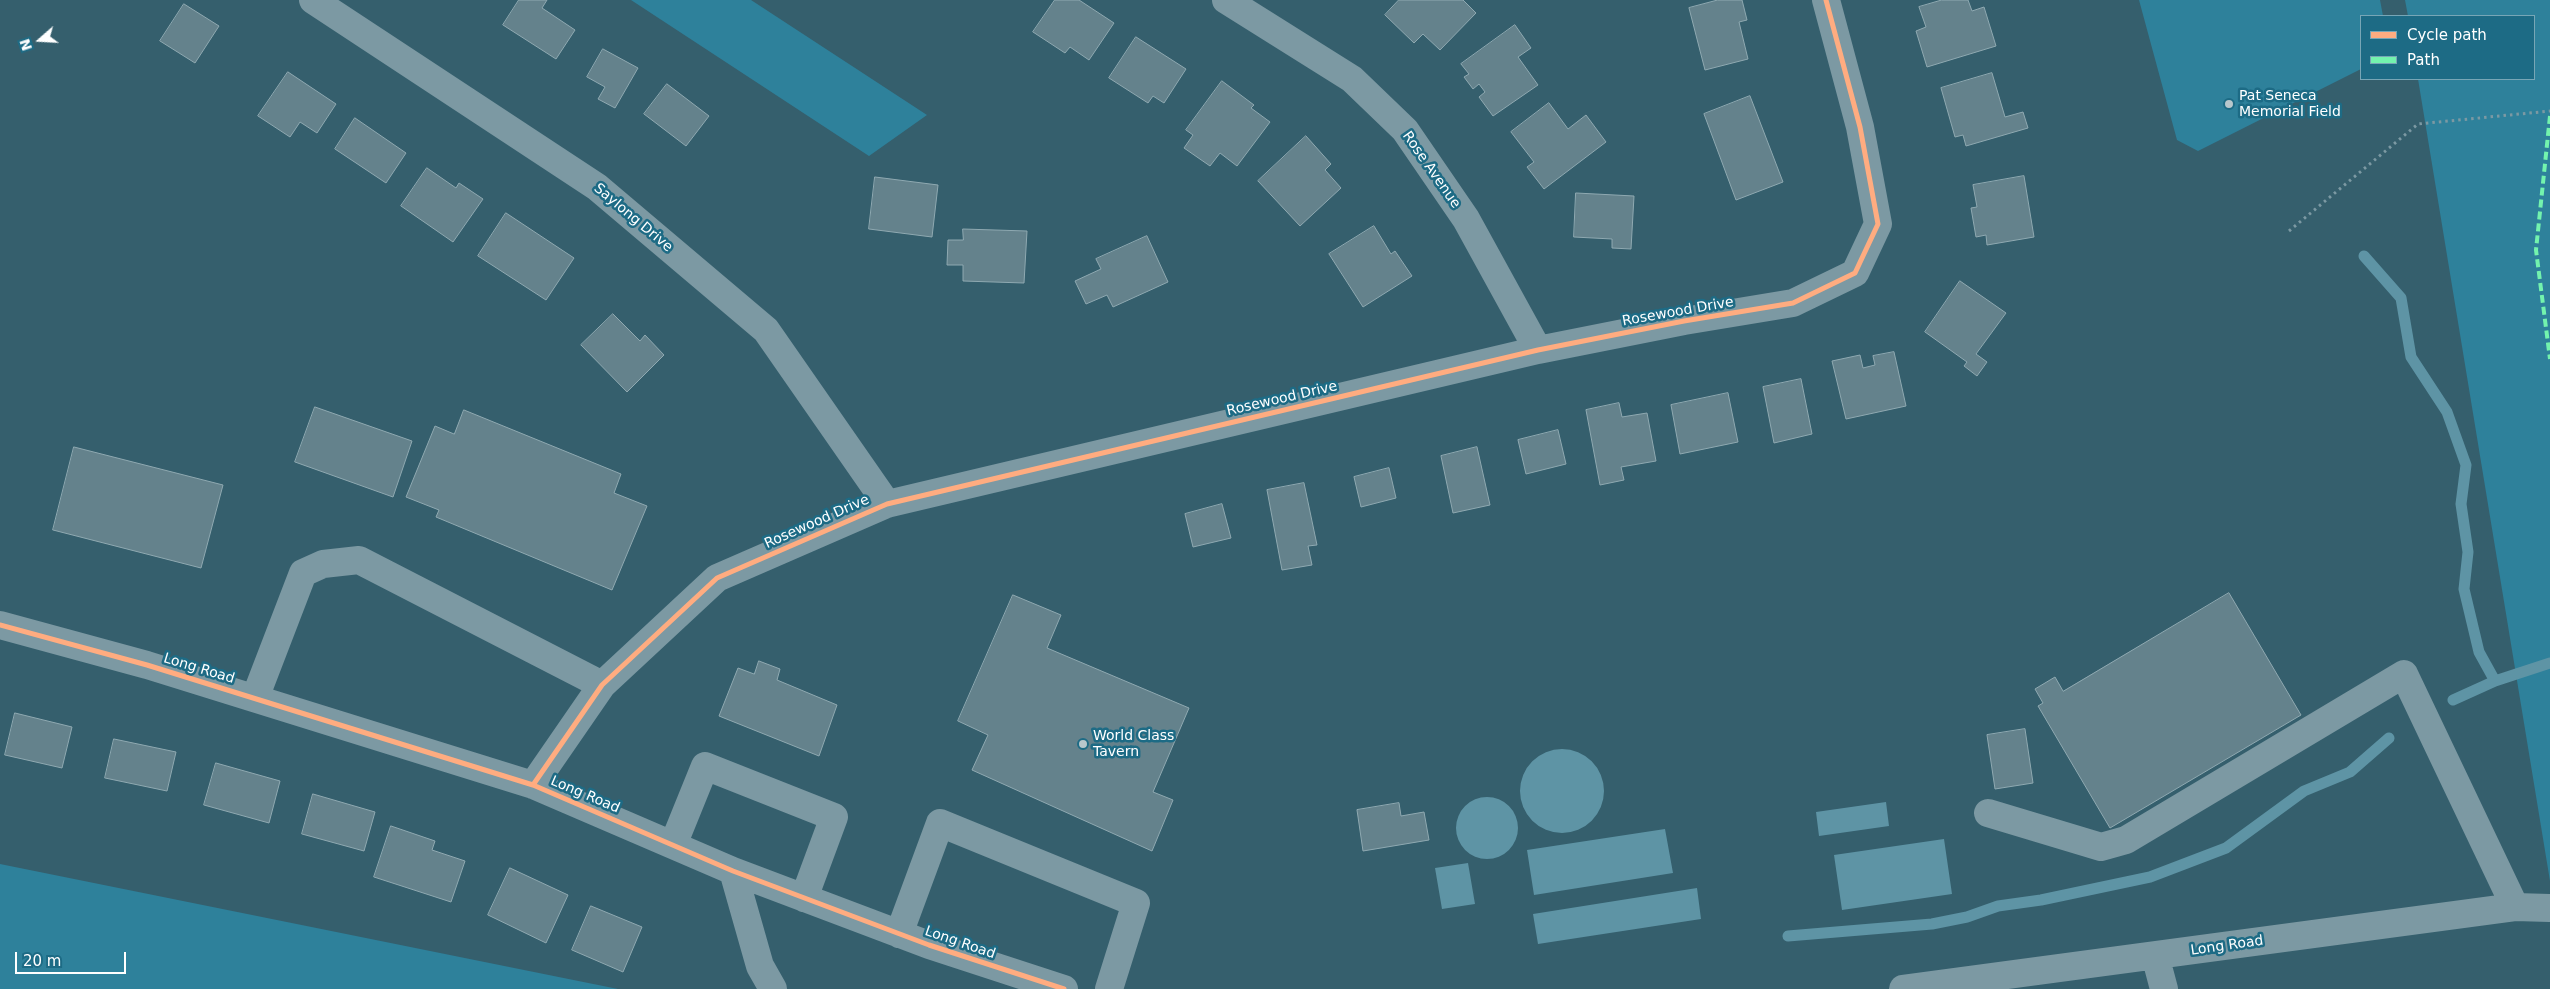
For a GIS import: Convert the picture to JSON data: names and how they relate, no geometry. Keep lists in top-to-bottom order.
{
  "streets": {
    "street": [
      "Rose Avenue",
      "Saylong Drive",
      "Rosewood Drive",
      "Long Road"
    ]
  },
  "crossings": [
    ["Rose Avenue", "Rosewood Drive"],
    ["Saylong Drive", "Rosewood Drive"],
    ["Rosewood Drive", "Long Road"]
  ],
  "places": ["Pat Seneca Memorial Field", "World Class Tavern"],
  "legend": ["Cycle path", "Path"],
  "scale_bar": "20 m",
  "north": "left"
}
